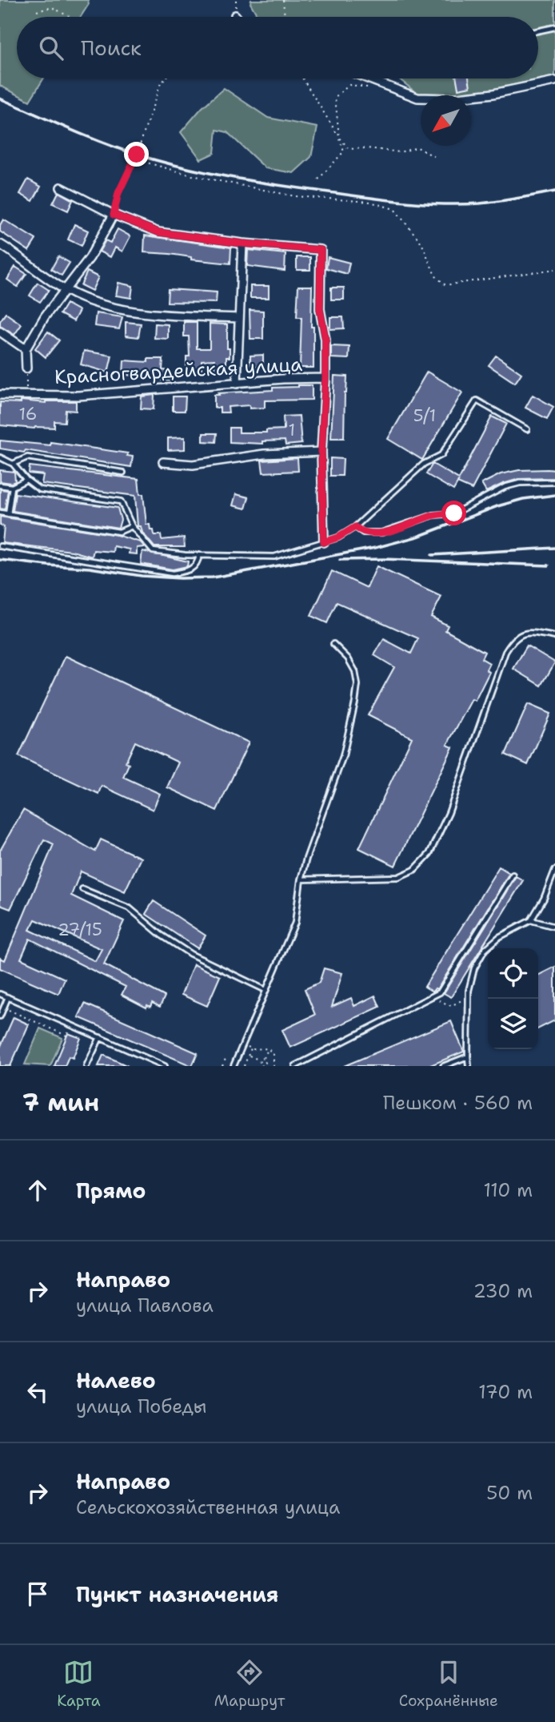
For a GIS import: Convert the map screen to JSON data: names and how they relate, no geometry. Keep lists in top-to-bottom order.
{
  "streets": {
    "street": ["Красногвардейская улица"]
  },
  "house_numbers": [
    "16",
    "5/1",
    "1",
    "27/15"
  ],
  "north": "bottom left",
  "page": {
    "search": "Поиск",
    "heading": ["7 мин", "Пешком · 560 m"],
    "list": [
      ["Прямо", "110 m"],
      ["Направо", "улица Павлова", "230 m"],
      ["Налево", "улица Победы", "170 m"],
      ["Направо", "Сельскохозяйственная улица", "50 m"],
      "Пункт назначения"
    ],
    "nav": ["Карта", "Маршрут", "Сохранённые"]
  }
}
